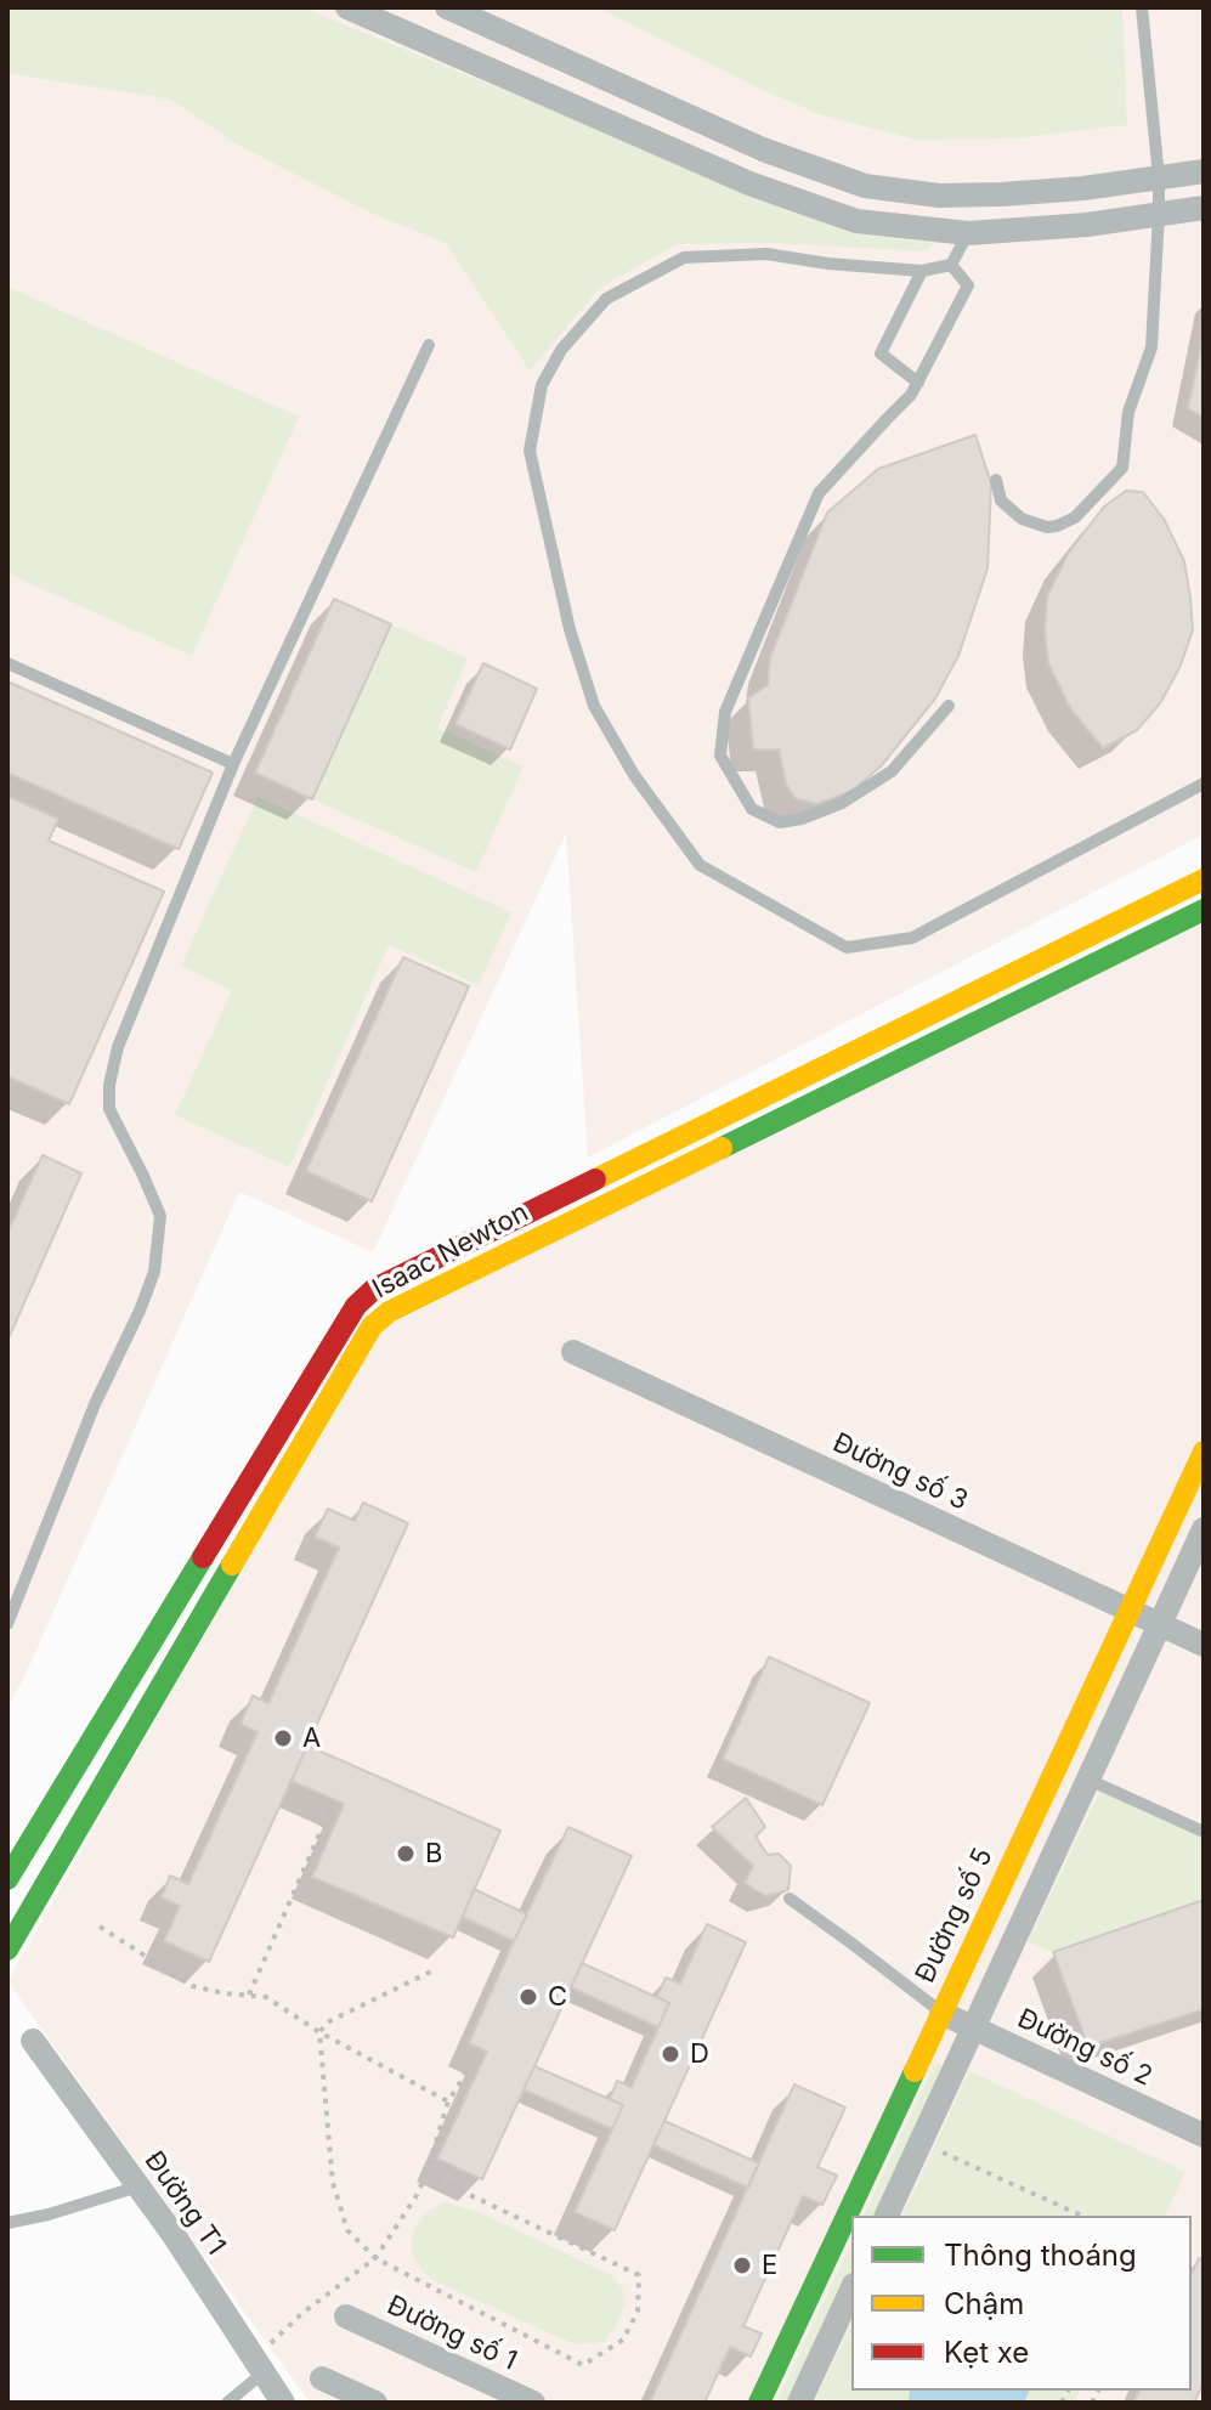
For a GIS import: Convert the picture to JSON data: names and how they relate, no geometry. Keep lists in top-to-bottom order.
{
  "streets": {
    "street": [
      "Isaac Newton",
      "Đường số 3",
      "Đường số 5",
      "Đường số 2",
      "Đường T1",
      "Đường số 1"
    ]
  },
  "crossings": [
    ["Đường số 3", "Đường số 5"],
    ["Đường số 5", "Đường số 2"]
  ],
  "places": [
    "A",
    "B",
    "C",
    "D",
    "E"
  ],
  "legend": ["Thông thoáng", "Chậm", "Kẹt xe"]
}
